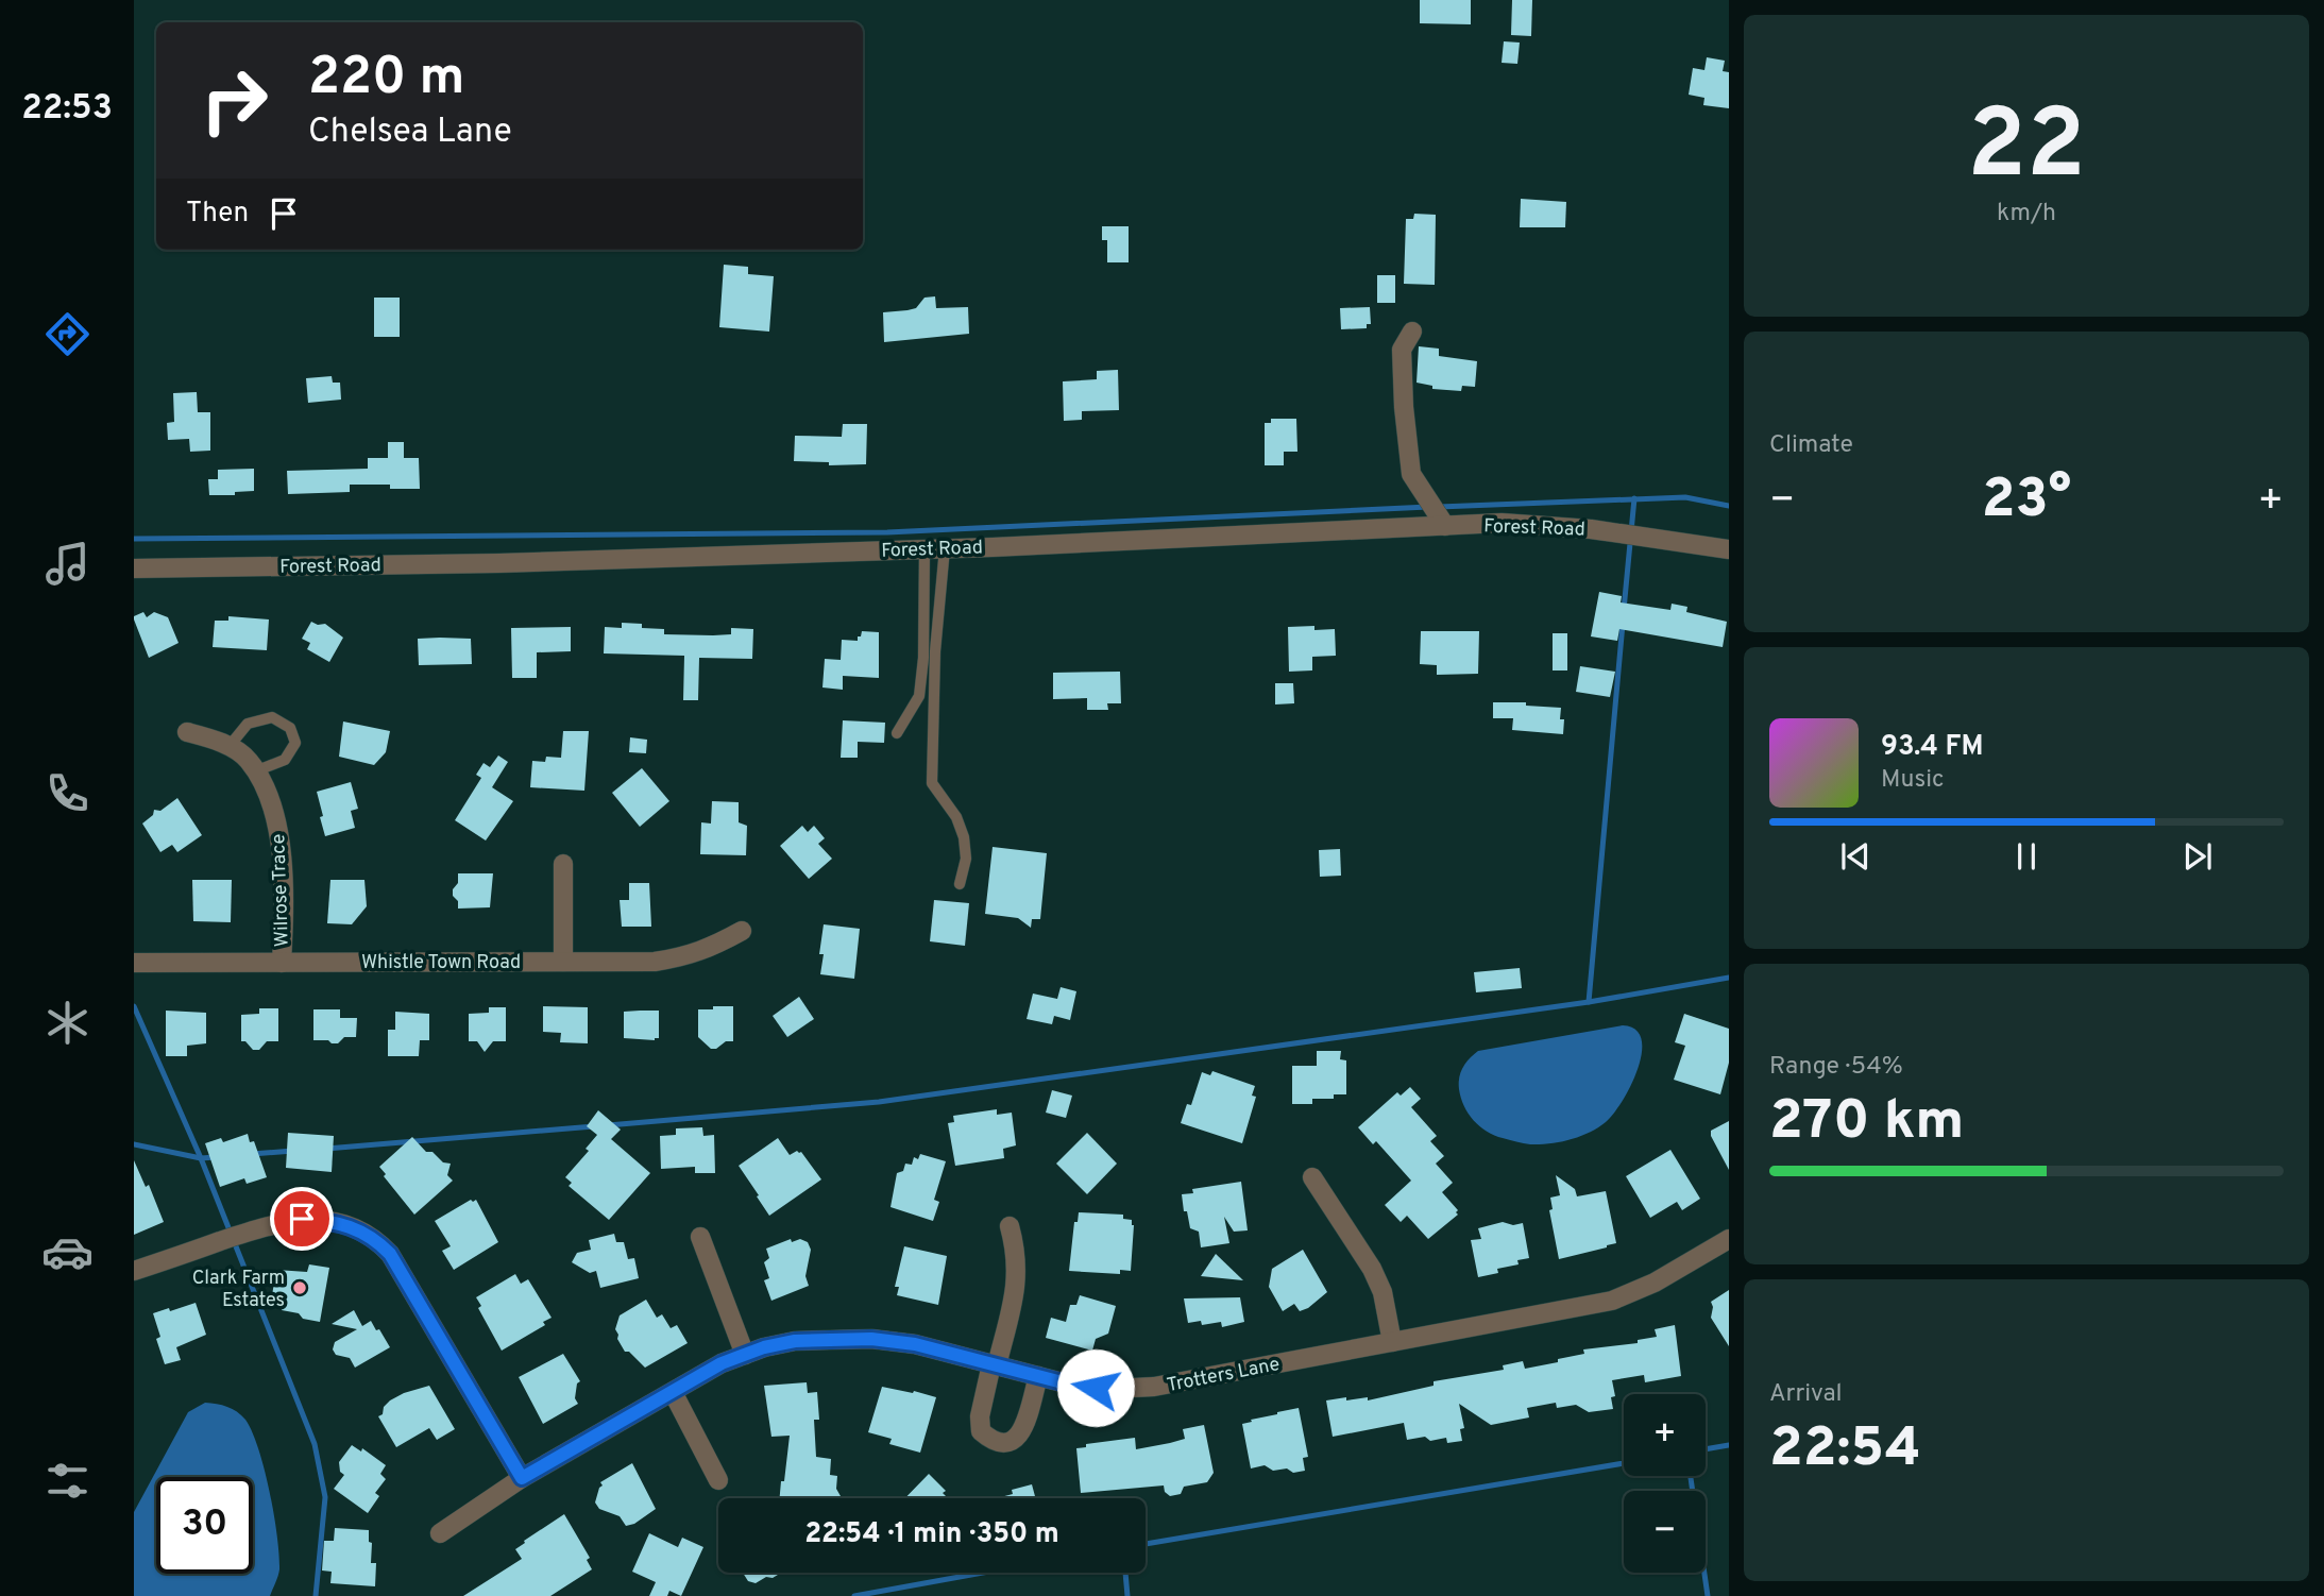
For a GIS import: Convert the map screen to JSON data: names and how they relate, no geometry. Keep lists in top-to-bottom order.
{
  "streets": {
    "street": [
      "Forest Road",
      "Wilrose Trace",
      "Whistle Town Road",
      "Trotters Lane"
    ]
  },
  "crossings": [
    ["Wilrose Trace", "Whistle Town Road"]
  ],
  "places": ["Clark Farm Estates"],
  "page": {
    "tabs": "22:53",
    "tile": [
      ["22", "km/h"],
      "Climate",
      ["Range · 54%", "270 km"],
      ["Arrival", "22:54"]
    ],
    "turn": ["220 m", "Chelsea Lane"],
    "then": "Then",
    "heat": ["−", "23°", "+"],
    "song": ["93.4 FM", "Music"],
    "map_buttons": ["+", "−"],
    "limit": "30",
    "trip": "22:54 · 1 min · 350 m"
  }
}
